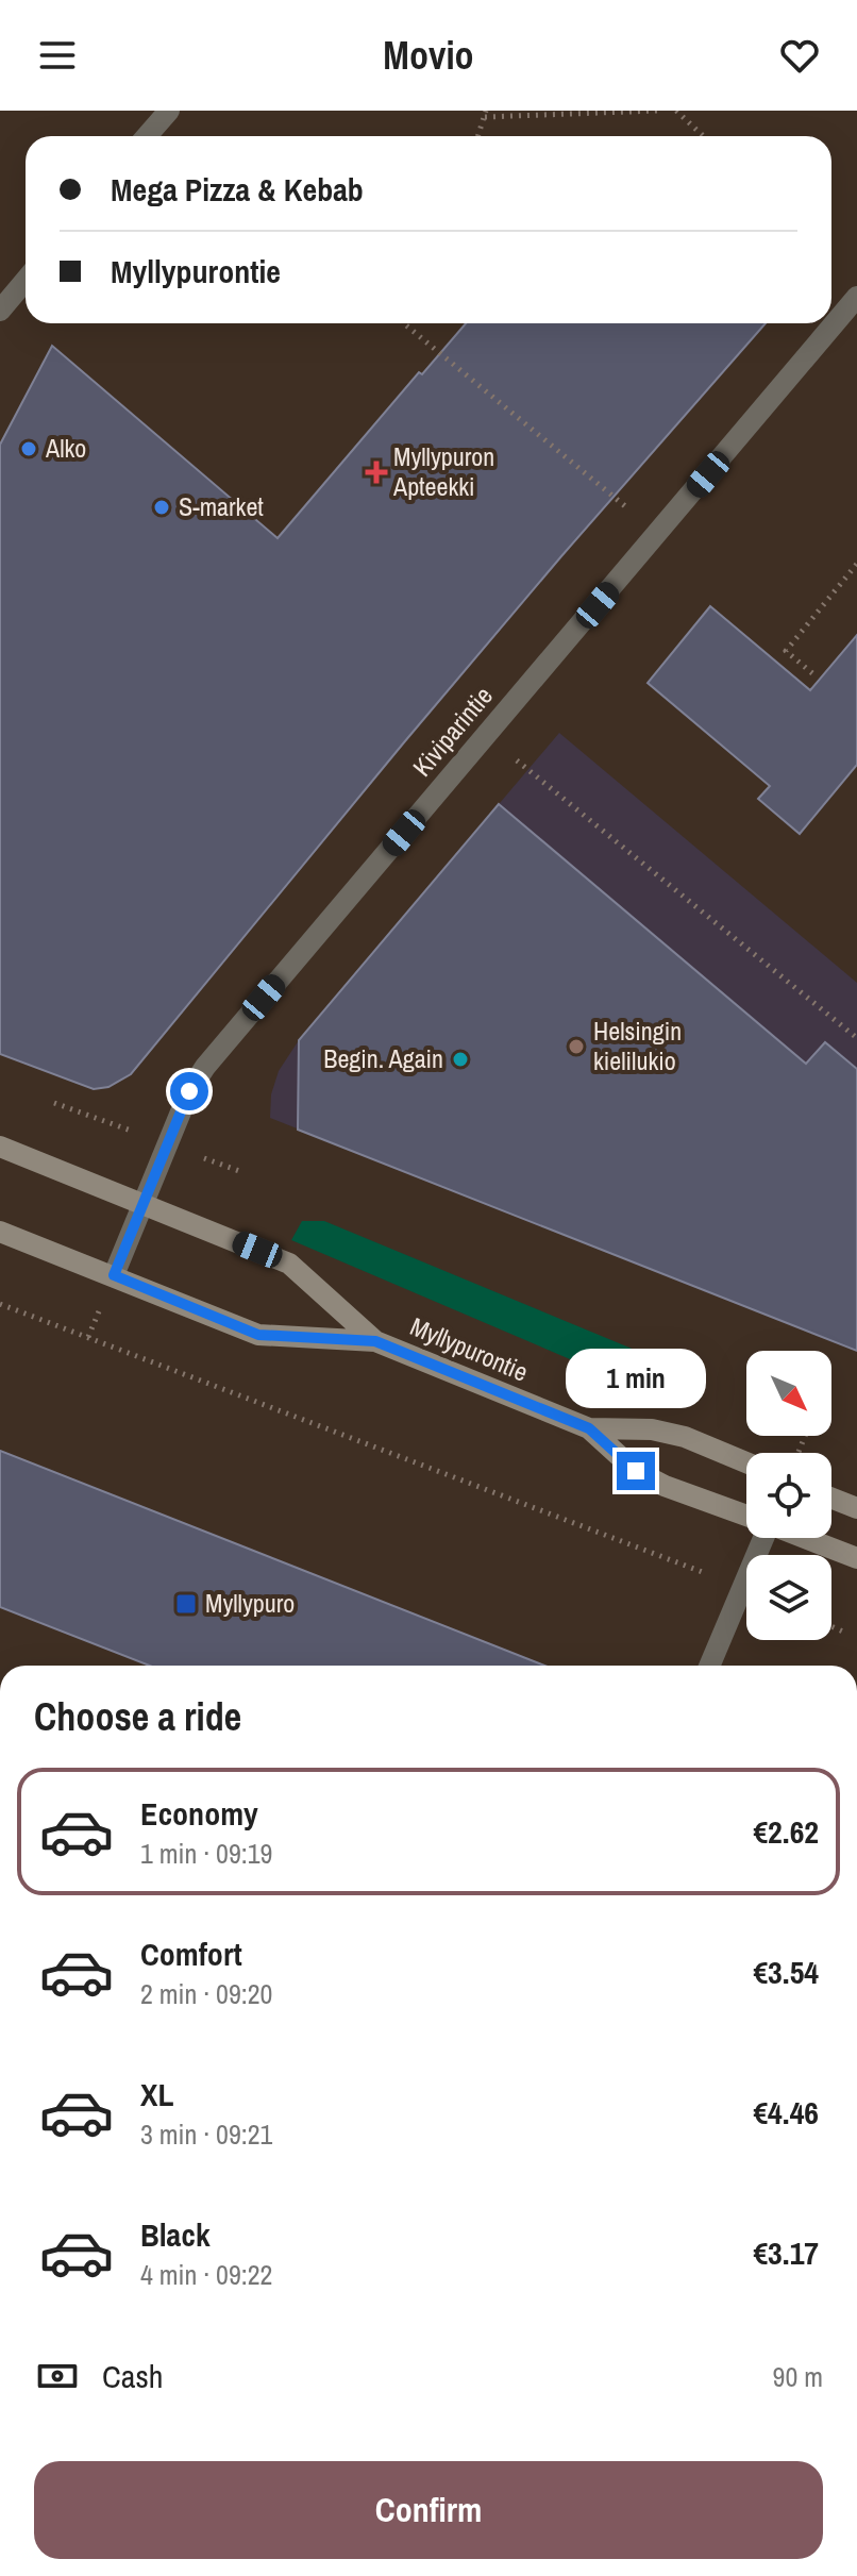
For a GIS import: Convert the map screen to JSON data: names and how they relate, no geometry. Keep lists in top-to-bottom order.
{
  "streets": {
    "main road": ["Myllypurontie"],
    "street": ["Kiviparintie"]
  },
  "crossings": [
    ["Kiviparintie", "Myllypurontie"]
  ],
  "places": {
    "other": [
      "Alko",
      "S-market",
      "Helsingin kielilukio",
      "Begin. Again"
    ],
    "health": ["Myllypuron Apteekki"],
    "transit": ["Myllypuro"]
  },
  "north": "bottom right",
  "page": {
    "header": "Movio",
    "banner": ["Mega Pizza & Kebab", "Myllypurontie"],
    "bubble": "1 min",
    "heading": "Choose a ride",
    "list": [
      {
        "name": "Economy",
        "note": "1 min · 09:19",
        "value": "€2.62"
      },
      {
        "name": "Comfort",
        "note": "2 min · 09:20",
        "value": "€3.54"
      },
      {
        "name": "XL",
        "note": "3 min · 09:21",
        "value": "€4.46"
      },
      {
        "name": "Black",
        "note": "4 min · 09:22",
        "value": "€3.17"
      }
    ],
    "pay": ["Cash", "90 m"],
    "buttons": "Confirm"
  }
}
